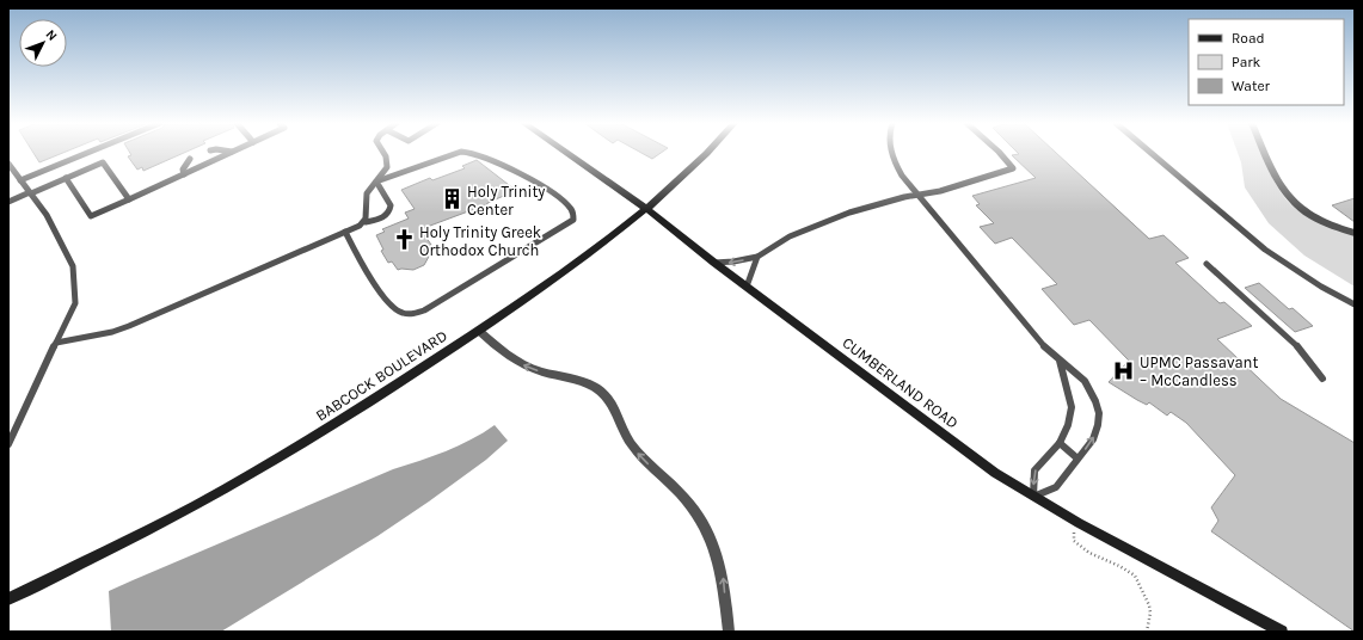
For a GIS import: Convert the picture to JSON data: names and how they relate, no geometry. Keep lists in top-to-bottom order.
{
  "streets": {
    "main road": ["BABCOCK BOULEVARD", "CUMBERLAND ROAD"]
  },
  "crossings": [
    ["BABCOCK BOULEVARD", "CUMBERLAND ROAD"]
  ],
  "places": {
    "building": ["Holy Trinity Center"],
    "church": ["Holy Trinity Greek Orthodox Church"],
    "hospital": ["UPMC Passavant – McCandless"]
  },
  "legend": ["Road", "Park", "Water"],
  "north": "top right"
}
